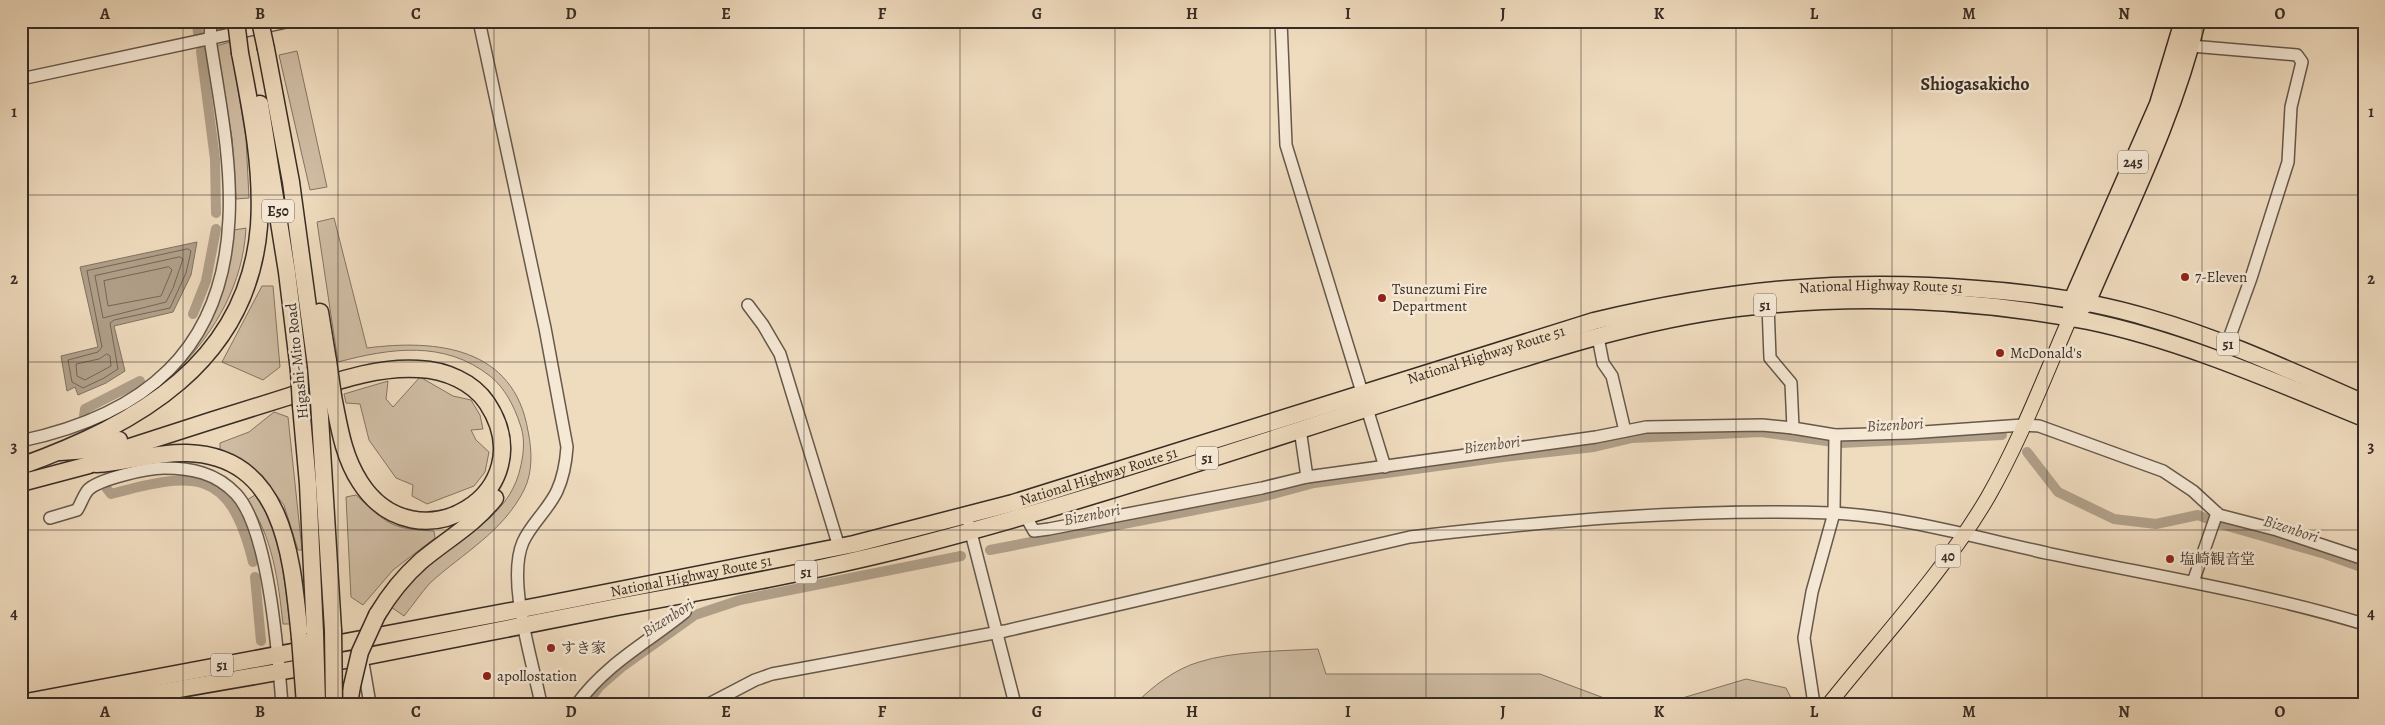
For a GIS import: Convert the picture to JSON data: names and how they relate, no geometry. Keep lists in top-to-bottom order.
{
  "streets": {
    "highway": [
      "245",
      "E50",
      "National Highway Route 51",
      "51",
      "Higashi-Mito Road"
    ],
    "main road": ["40"]
  },
  "crossings": [
    ["245", "National Highway Route 51"],
    ["245", "40"],
    ["National Highway Route 51", "40"]
  ],
  "districts": ["Shiogasakicho"],
  "water": ["Bizenbori"],
  "places": [
    "7-Eleven",
    "Tsunezumi Fire Department",
    "McDonald's",
    "塩崎観音堂",
    "すき家",
    "apollostation"
  ],
  "grid": {
    "columns": [
      "A",
      "B",
      "C",
      "D",
      "E",
      "F",
      "G",
      "H",
      "I",
      "J",
      "K",
      "L",
      "M",
      "N",
      "O"
    ],
    "rows": [
      "1",
      "2",
      "3",
      "4"
    ]
  }
}
